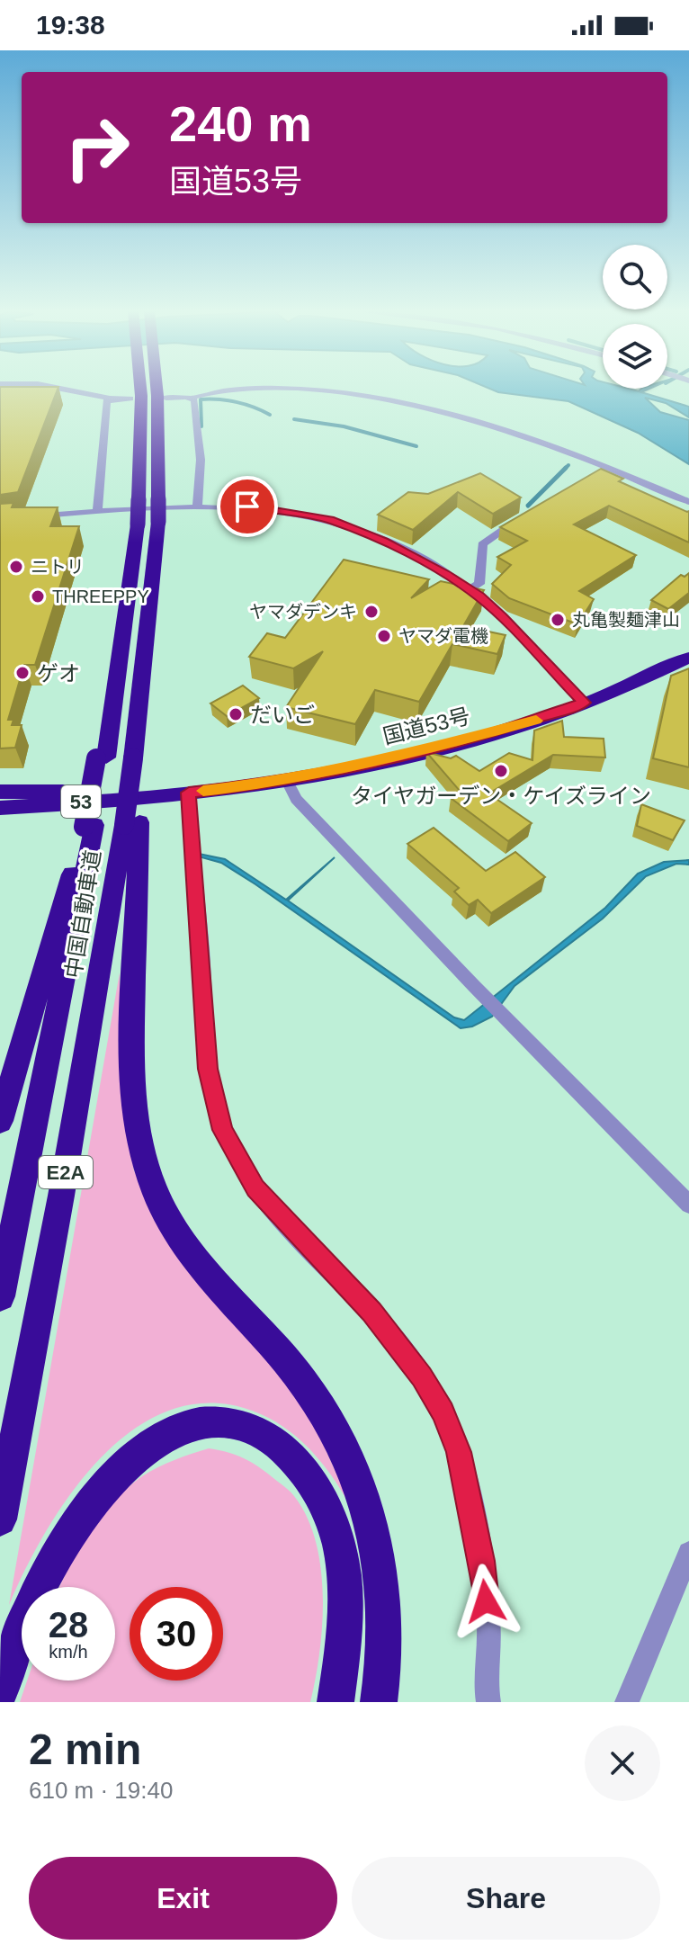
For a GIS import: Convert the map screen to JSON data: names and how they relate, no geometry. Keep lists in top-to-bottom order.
{
  "streets": {
    "highway": [
      "国道53号",
      "53",
      "中国自動車道",
      "E2A"
    ]
  },
  "places": [
    "ニトリ",
    "THREEPPY",
    "ヤマダデンキ",
    "丸亀製麺津山",
    "ヤマダ電機",
    "ゲオ",
    "だいご",
    "タイヤガーデン・ケイズライン"
  ],
  "page": {
    "status": "19:38",
    "turn": ["240 m", "国道53号"],
    "speed": "28 km/h",
    "limit": "30",
    "heading": ["2 min", "610 m · 19:40"],
    "buttons": ["Exit", "Share"]
  }
}
